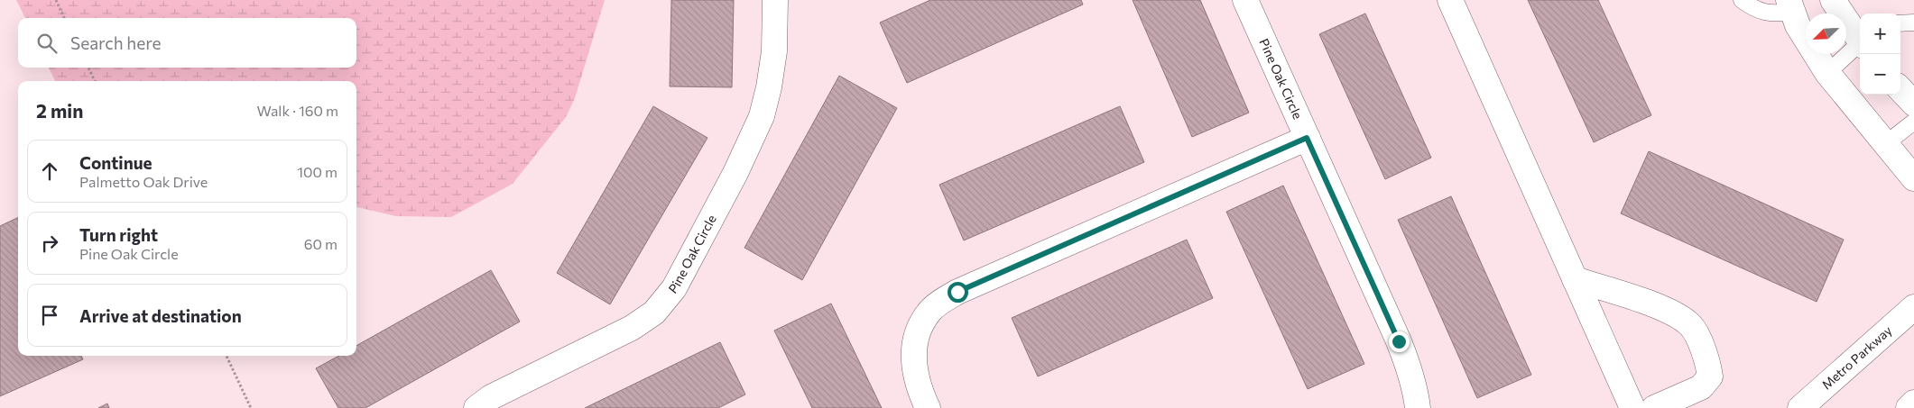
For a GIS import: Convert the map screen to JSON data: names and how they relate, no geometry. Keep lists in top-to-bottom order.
{
  "streets": {
    "street": ["Pine Oak Circle", "Metro Parkway"]
  },
  "north": "bottom left",
  "page": {
    "map_buttons": ["+", "−"],
    "search": "Search here",
    "heading": ["2 min", "Walk · 160 m"],
    "list": [
      ["Continue", "Palmetto Oak Drive", "100 m"],
      ["Turn right", "Pine Oak Circle", "60 m"],
      "Arrive at destination"
    ]
  }
}
